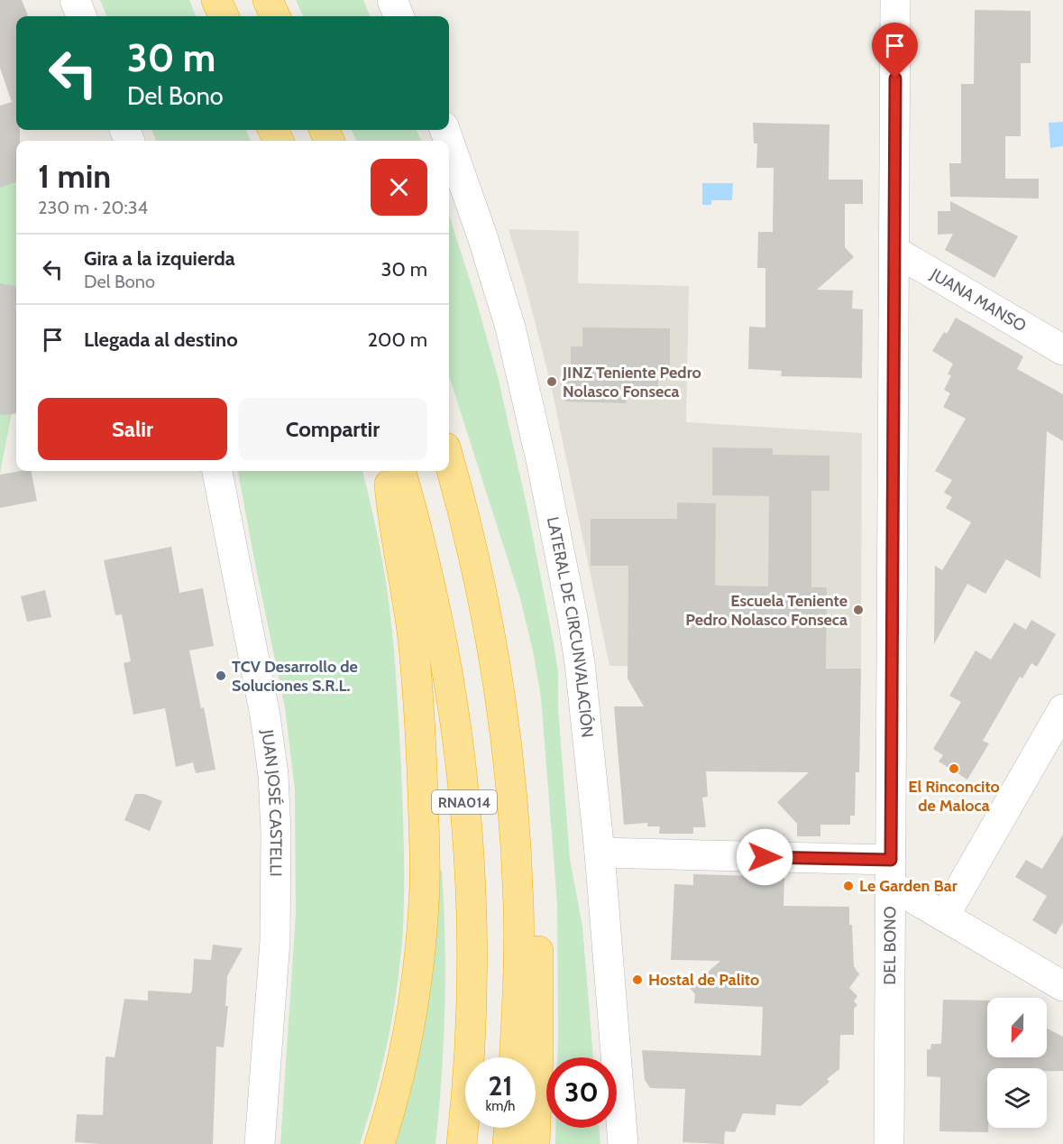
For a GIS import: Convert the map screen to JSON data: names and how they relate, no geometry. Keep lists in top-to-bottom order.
{
  "streets": {
    "highway": ["RNA014"],
    "street": [
      "JUANA MANSO",
      "LATERAL DE CIRCUNVALACIÓN",
      "JUAN JOSÉ CASTELLI",
      "DEL BONO"
    ]
  },
  "crossings": [
    ["JUANA MANSO", "DEL BONO"]
  ],
  "places": [
    "JINZ Teniente Pedro Nolasco Fonseca",
    "Escuela Teniente Pedro Nolasco Fonseca",
    "TCV Desarrollo de Soluciones S.R.L.",
    "El Rinconcito de Maloca",
    "Le Garden Bar",
    "Hostal de Palito"
  ],
  "north": "bottom",
  "page": {
    "turn": ["30 m", "Del Bono"],
    "heading": ["1 min", "230 m · 20:34"],
    "list": [
      {
        "name": "Gira a la izquierda",
        "note": "Del Bono",
        "value": "30 m"
      },
      {
        "name": "Llegada al destino",
        "value": "200 m"
      }
    ],
    "buttons": ["Salir", "Compartir"],
    "speed": "21 km/h",
    "limit": "30"
  }
}
